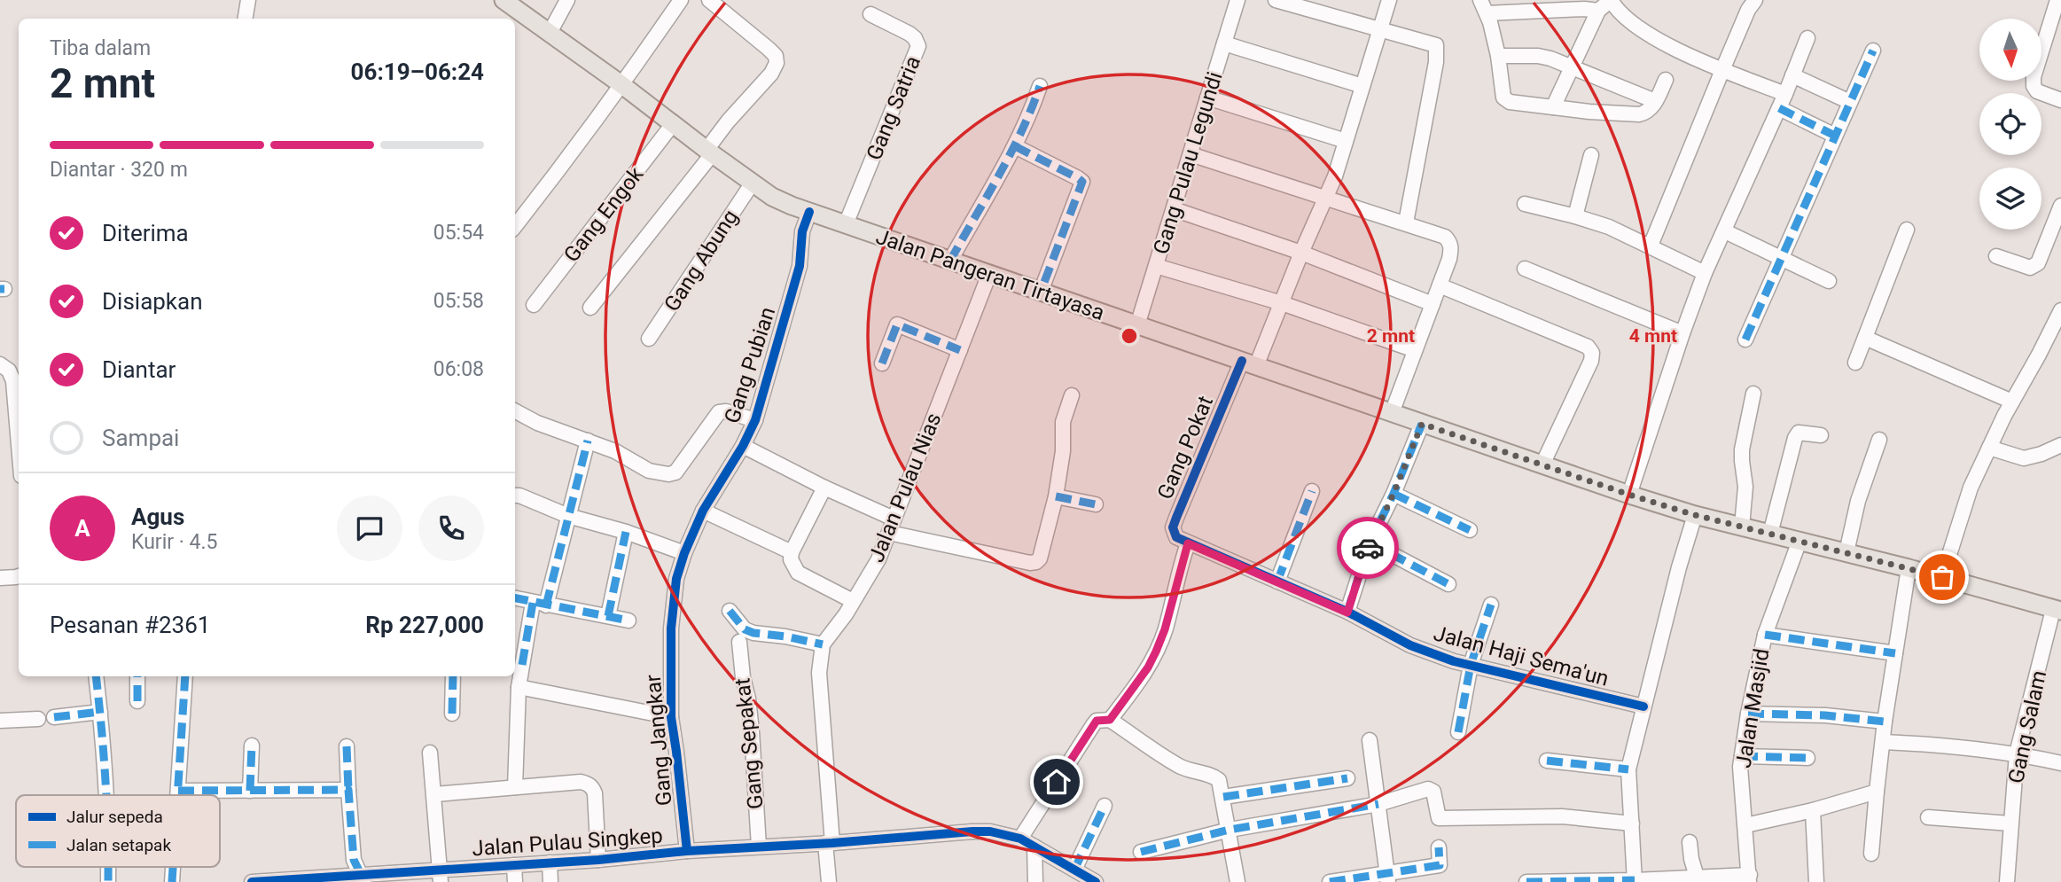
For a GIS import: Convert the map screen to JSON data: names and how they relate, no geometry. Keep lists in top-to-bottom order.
{
  "streets": {
    "main road": ["Jalan Pangeran Tirtayasa"],
    "street": [
      "Gang Satria",
      "Gang Pulau Legundi",
      "Gang Engok",
      "Gang Abung",
      "Gang Pubian",
      "Gang Pokat",
      "Jalan Pulau Nias",
      "Jalan Haji Sema'un",
      "Jalan Masjid",
      "Gang Salam",
      "Gang Jangkar",
      "Gang Sepakat",
      "Jalan Pulau Singkep"
    ]
  },
  "crossings": [
    ["Gang Satria", "Jalan Pangeran Tirtayasa"],
    ["Gang Pulau Legundi", "Jalan Pangeran Tirtayasa"],
    ["Gang Engok", "Jalan Pangeran Tirtayasa"],
    ["Gang Abung", "Jalan Pangeran Tirtayasa"],
    ["Jalan Pangeran Tirtayasa", "Gang Pubian"],
    ["Jalan Pangeran Tirtayasa", "Gang Pokat"],
    ["Jalan Pangeran Tirtayasa", "Jalan Pulau Nias"],
    ["Jalan Pangeran Tirtayasa", "Jalan Masjid"],
    ["Jalan Pangeran Tirtayasa", "Gang Salam"],
    ["Gang Pubian", "Gang Jangkar"],
    ["Gang Pokat", "Jalan Haji Sema'un"],
    ["Gang Jangkar", "Jalan Pulau Singkep"],
    ["Gang Sepakat", "Jalan Pulau Singkep"]
  ],
  "legend": ["Jalur sepeda", "Jalan setapak"],
  "north": "bottom",
  "page": {
    "heading": ["2 mnt", "Tiba dalam", "06:19–06:24"],
    "panel": [
      "Agus",
      "Kurir · 4.5",
      "Pesanan #2361",
      "Rp 227,000"
    ],
    "bar": "Diantar · 320 m",
    "list": [
      ["Diterima", "05:54"],
      ["Disiapkan", "05:58"],
      ["Diantar", "06:08"],
      "Sampai"
    ],
    "round": "A"
  },
  "rings": ["2 mnt", "4 mnt"]
}
